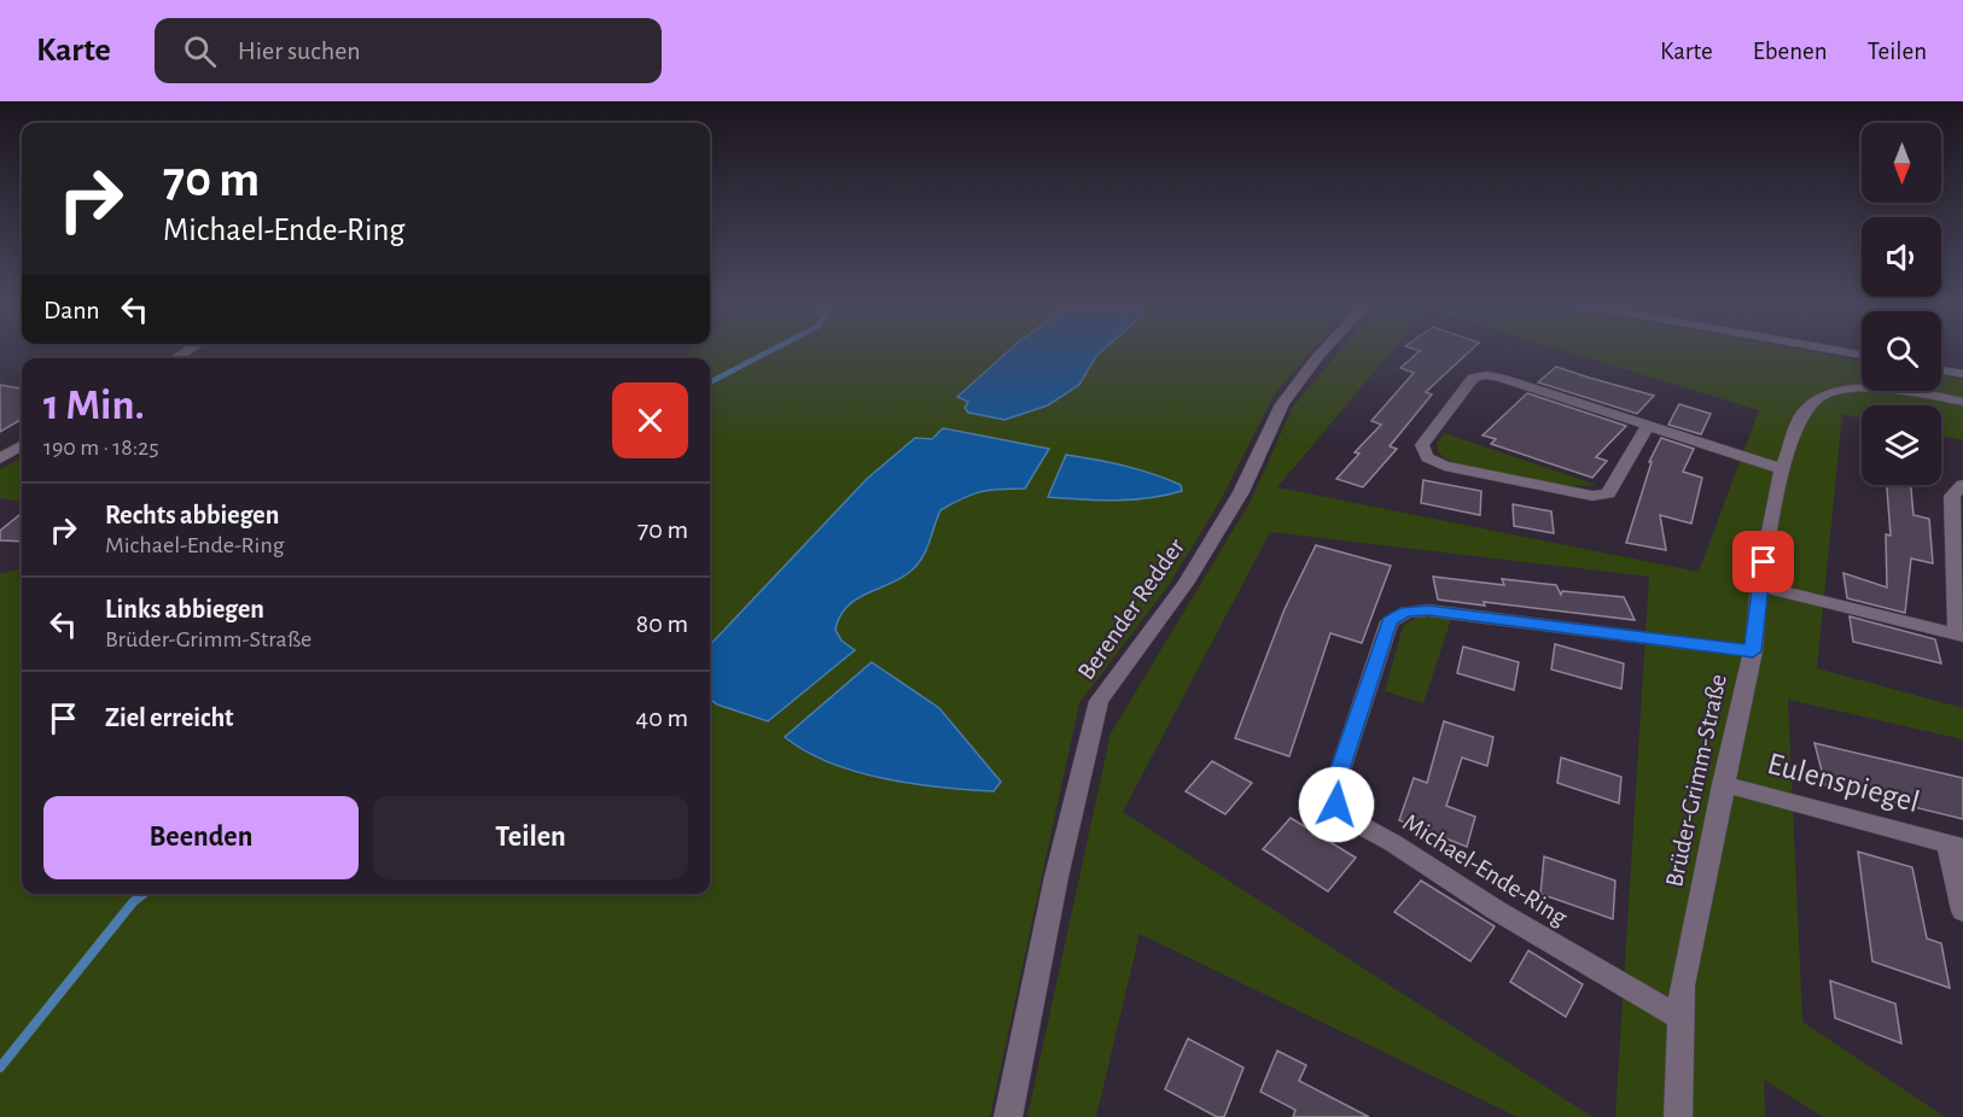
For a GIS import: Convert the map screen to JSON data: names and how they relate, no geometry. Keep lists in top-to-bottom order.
{
  "streets": {
    "street": [
      "Berender Redder",
      "Brüder-Grimm-Straße",
      "Eulenspiegel",
      "Michael-Ende-Ring"
    ]
  },
  "crossings": [
    ["Brüder-Grimm-Straße", "Eulenspiegel"],
    ["Brüder-Grimm-Straße", "Michael-Ende-Ring"]
  ],
  "north": "bottom",
  "page": {
    "header": "Karte",
    "search": "Hier suchen",
    "nav": ["Karte", "Ebenen", "Teilen"],
    "turn": ["70 m", "Michael-Ende-Ring"],
    "then": "Dann",
    "heading": ["1 Min.", "190 m · 18:25"],
    "list": [
      {
        "name": "Rechts abbiegen",
        "note": "Michael-Ende-Ring",
        "value": "70 m"
      },
      {
        "name": "Links abbiegen",
        "note": "Brüder-Grimm-Straße",
        "value": "80 m"
      },
      {
        "name": "Ziel erreicht",
        "value": "40 m"
      }
    ],
    "buttons": ["Beenden", "Teilen"]
  }
}
